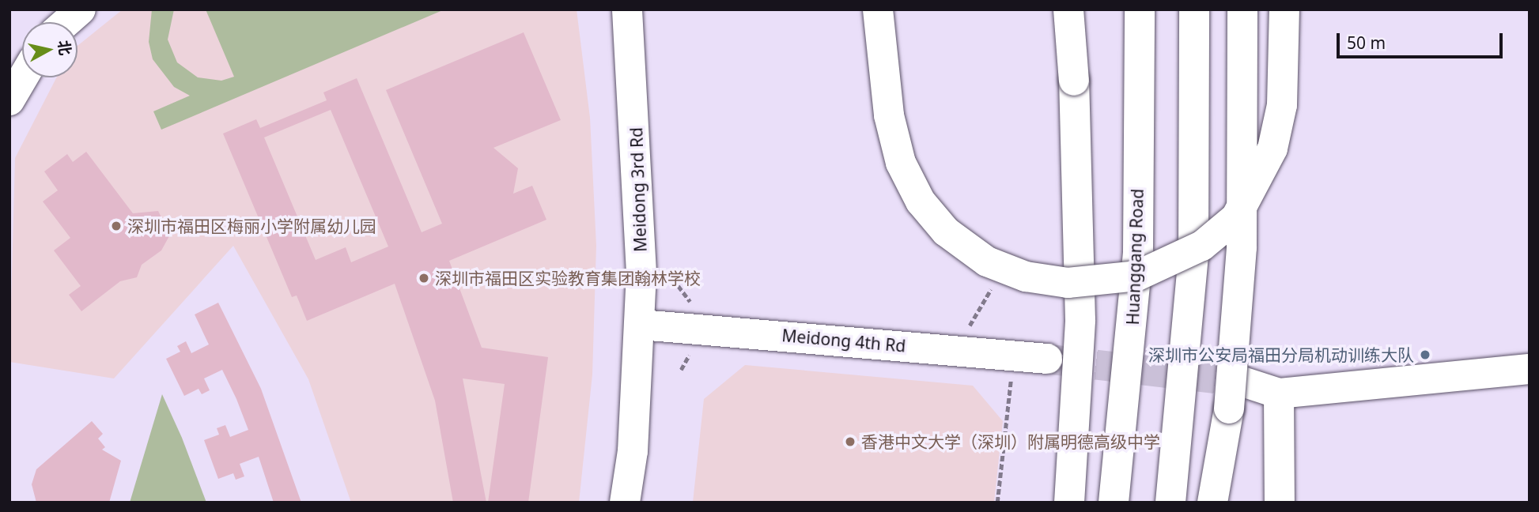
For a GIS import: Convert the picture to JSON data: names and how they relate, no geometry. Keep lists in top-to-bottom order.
{
  "streets": {
    "main road": ["Meidong 3rd Rd", "Huanggang Road", "Meidong 4th Rd"]
  },
  "crossings": [
    ["Meidong 3rd Rd", "Meidong 4th Rd"]
  ],
  "places": [
    "深圳市福田区梅丽小学附属幼儿园",
    "深圳市福田区实验教育集团翰林学校",
    "深圳市公安局福田分局机动训练大队",
    "香港中文大学（深圳）附属明德高级中学"
  ],
  "scale_bar": "50 m",
  "north": "right"
}
